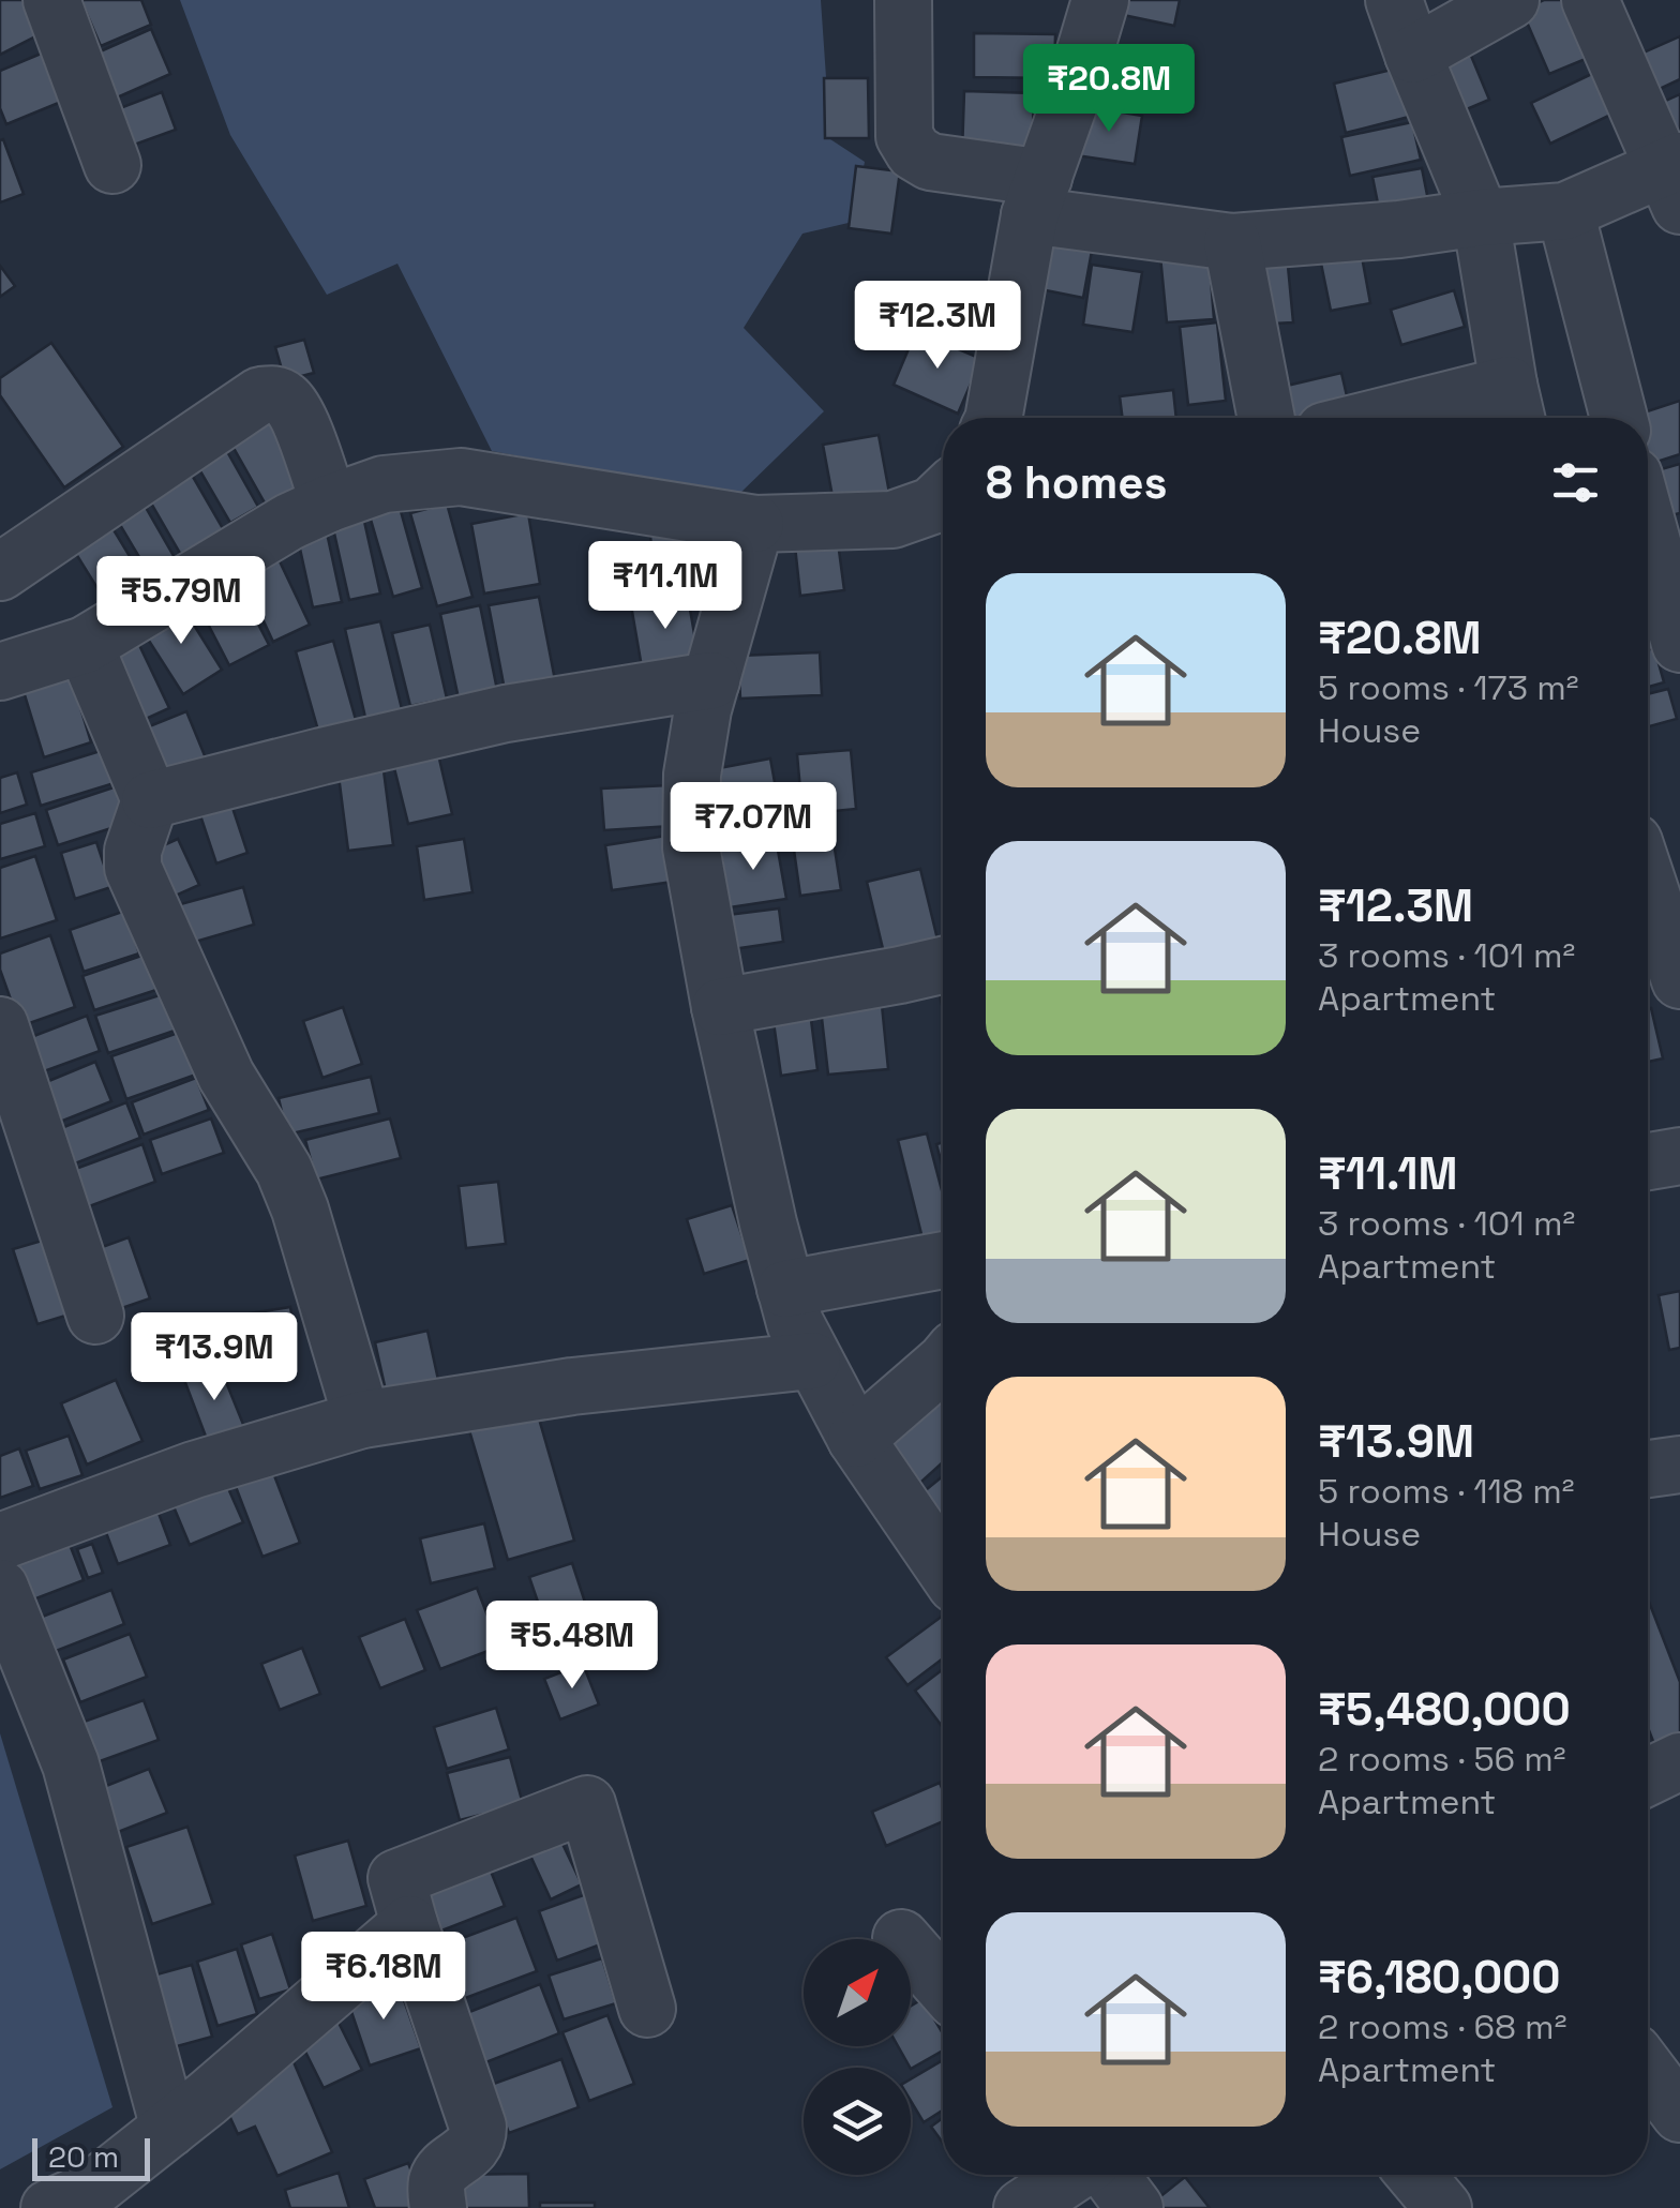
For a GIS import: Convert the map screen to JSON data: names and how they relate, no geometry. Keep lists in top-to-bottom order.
{
  "scale_bar": "20 m",
  "north": "top right",
  "page": {
    "price": [
      "₹20.8M",
      "₹12.3M",
      "₹11.1M",
      "₹5.79M",
      "₹7.07M",
      "₹13.9M",
      "₹5.48M",
      "₹6.18M"
    ],
    "heading": "8 homes",
    "list": [
      {
        "name": "₹20.8M",
        "note": "5 rooms · 173 m² · House"
      },
      {
        "name": "₹12.3M",
        "note": "3 rooms · 101 m² · Apartment"
      },
      {
        "name": "₹11.1M",
        "note": "3 rooms · 101 m² · Apartment"
      },
      {
        "name": "₹13.9M",
        "note": "5 rooms · 118 m² · House"
      },
      {
        "name": "₹5,480,000",
        "note": "2 rooms · 56 m² · Apartment"
      },
      {
        "name": "₹6,180,000",
        "note": "2 rooms · 68 m² · Apartment"
      }
    ],
    "scale": "20 m"
  }
}
